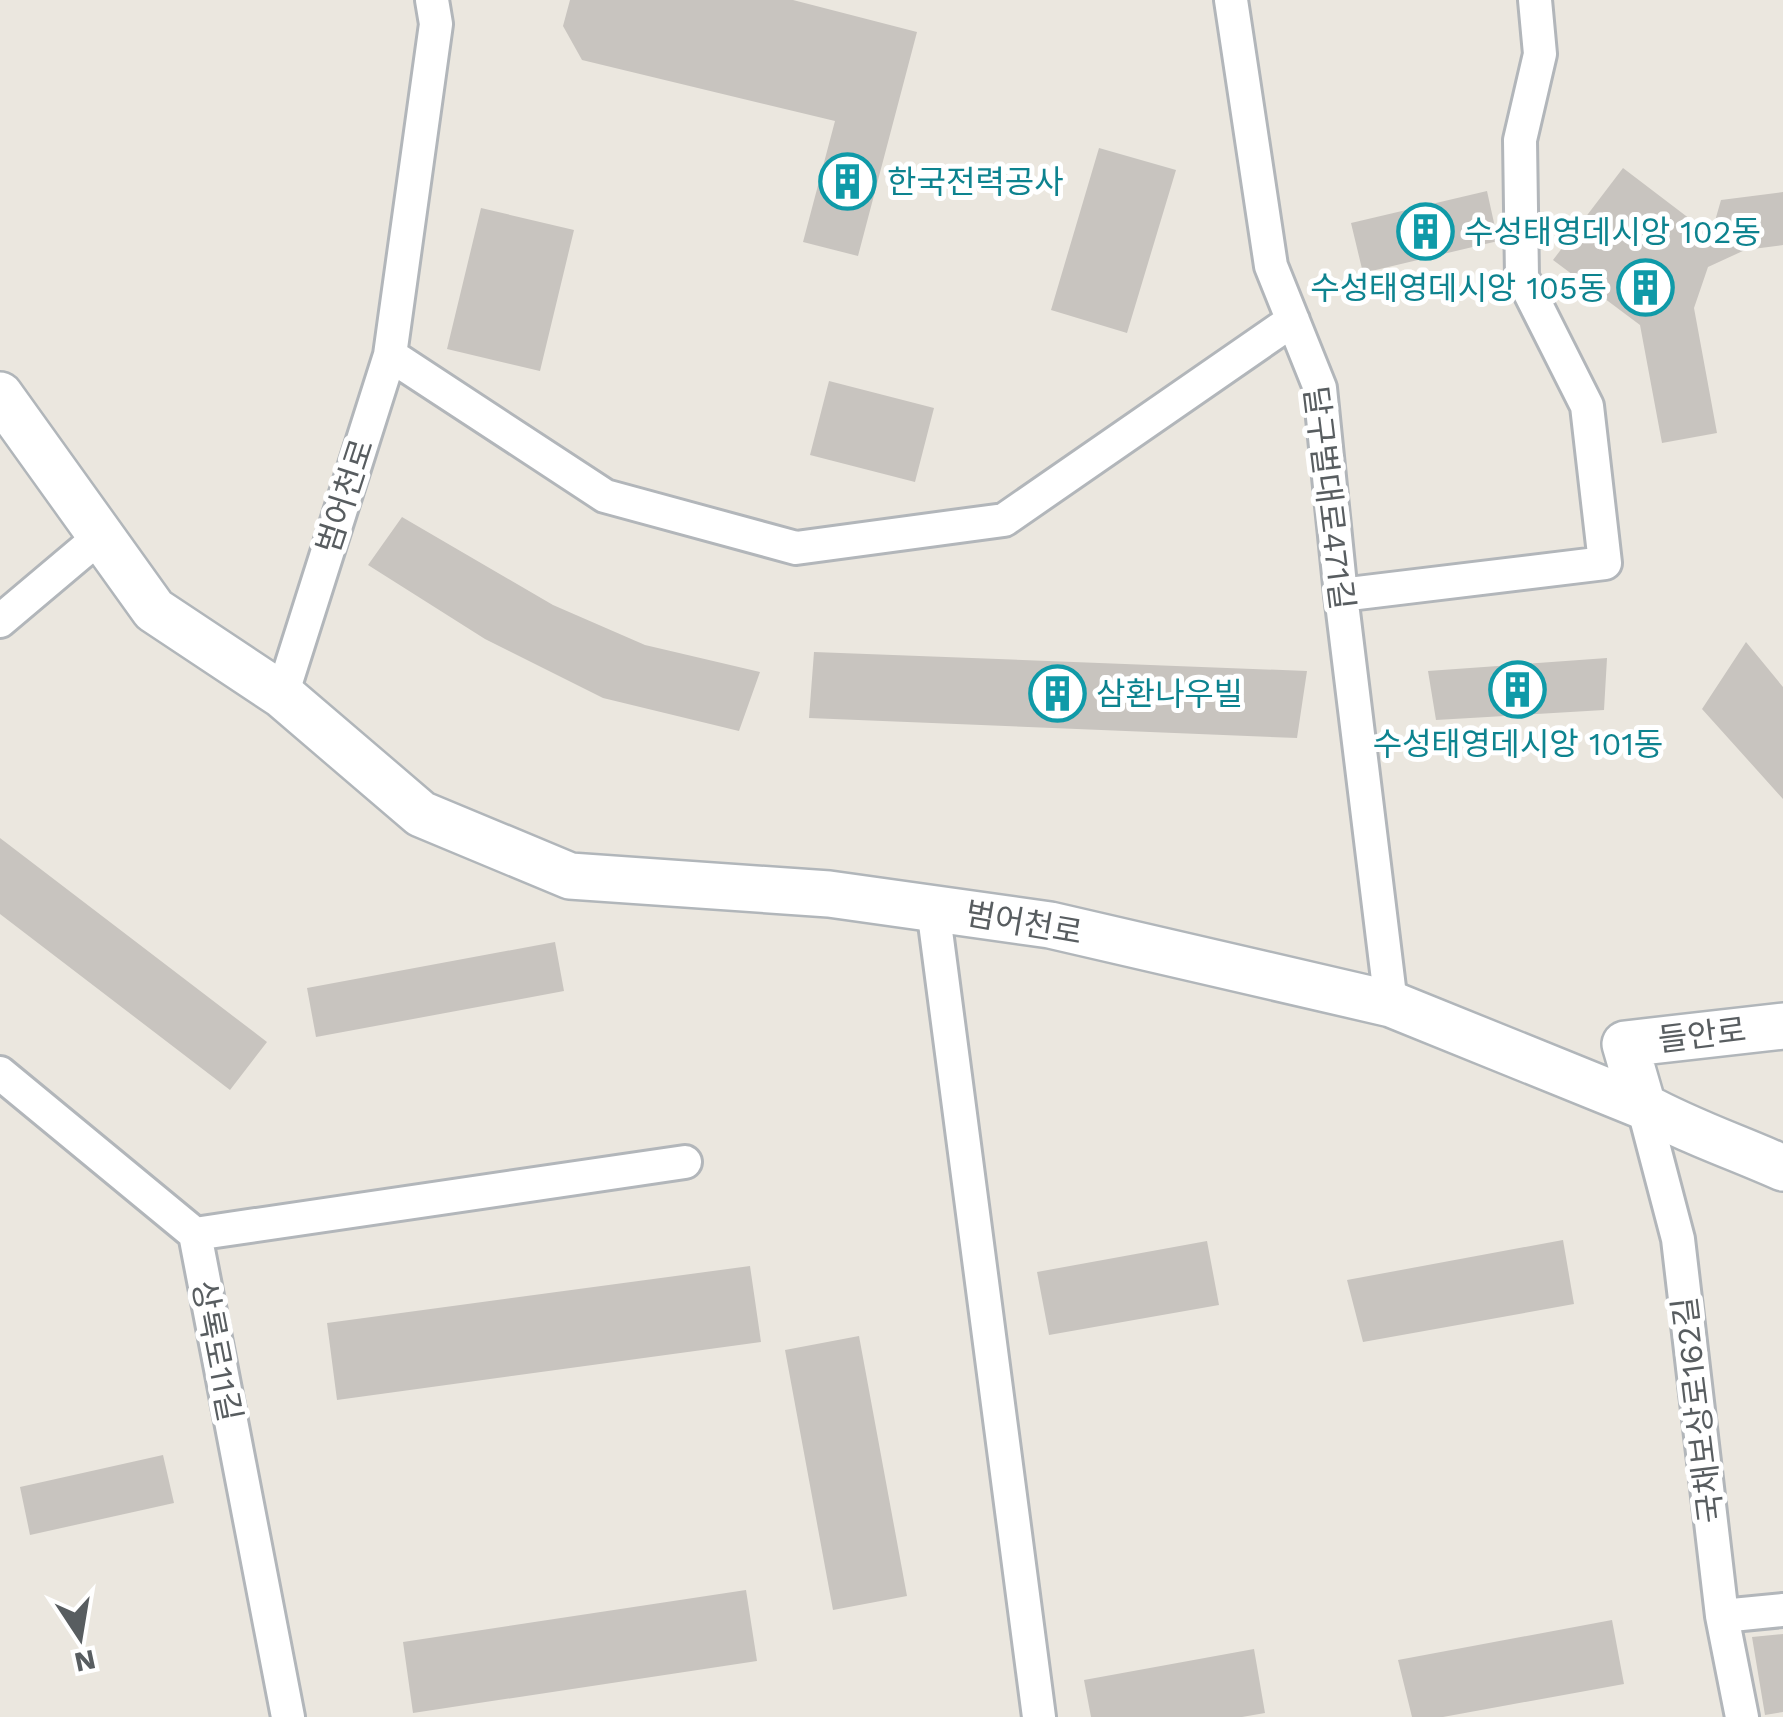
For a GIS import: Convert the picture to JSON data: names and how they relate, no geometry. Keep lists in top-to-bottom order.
{
  "streets": {
    "street": [
      "범어천로",
      "달구벌대로471길",
      "들안로",
      "상록로11길",
      "국채보상로162길"
    ]
  },
  "crossings": [
    ["범어천로", "달구벌대로471길"],
    ["범어천로", "들안로"],
    ["범어천로", "국채보상로162길"],
    ["들안로", "국채보상로162길"]
  ],
  "places": {
    "building": [
      "한국전력공사",
      "수성태영데시앙 102동",
      "수성태영데시앙 105동",
      "수성태영데시앙 101동",
      "삼환나우빌"
    ]
  },
  "north": "bottom"
}
